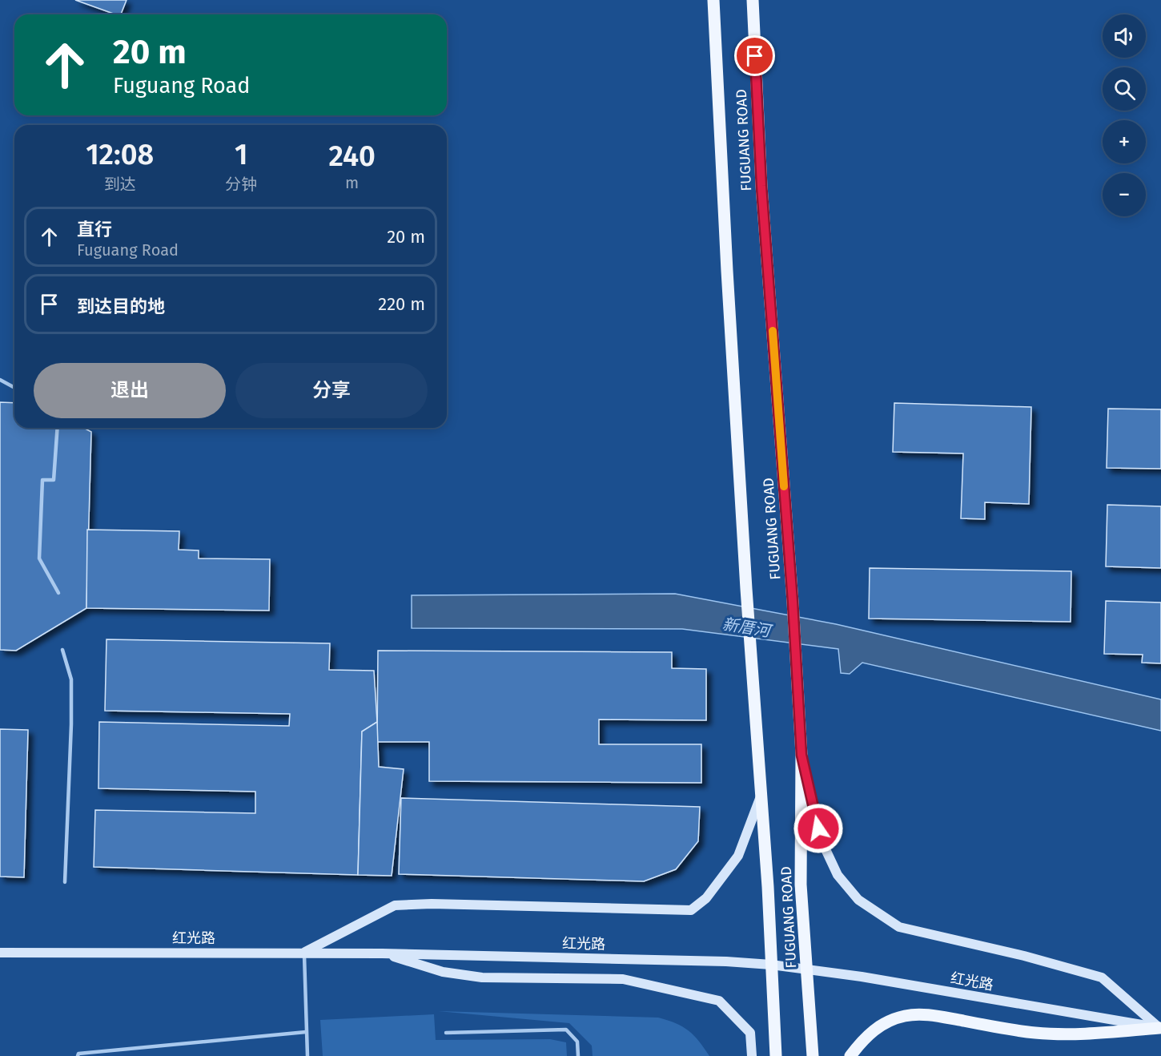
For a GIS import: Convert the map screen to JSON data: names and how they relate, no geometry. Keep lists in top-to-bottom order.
{
  "streets": {
    "main road": ["FUGUANG ROAD", "红光路"]
  },
  "crossings": [
    ["FUGUANG ROAD", "红光路"]
  ],
  "water": ["新厝河"],
  "page": {
    "map_buttons": ["+", "−"],
    "turn": ["20 m", "Fuguang Road"],
    "eta": [
      "12:08",
      "到达",
      "1",
      "分钟",
      "240",
      "m"
    ],
    "list": [
      {
        "name": "直行",
        "note": "Fuguang Road",
        "value": "20 m"
      },
      {
        "name": "到达目的地",
        "value": "220 m"
      }
    ],
    "buttons": ["退出", "分享"]
  }
}
